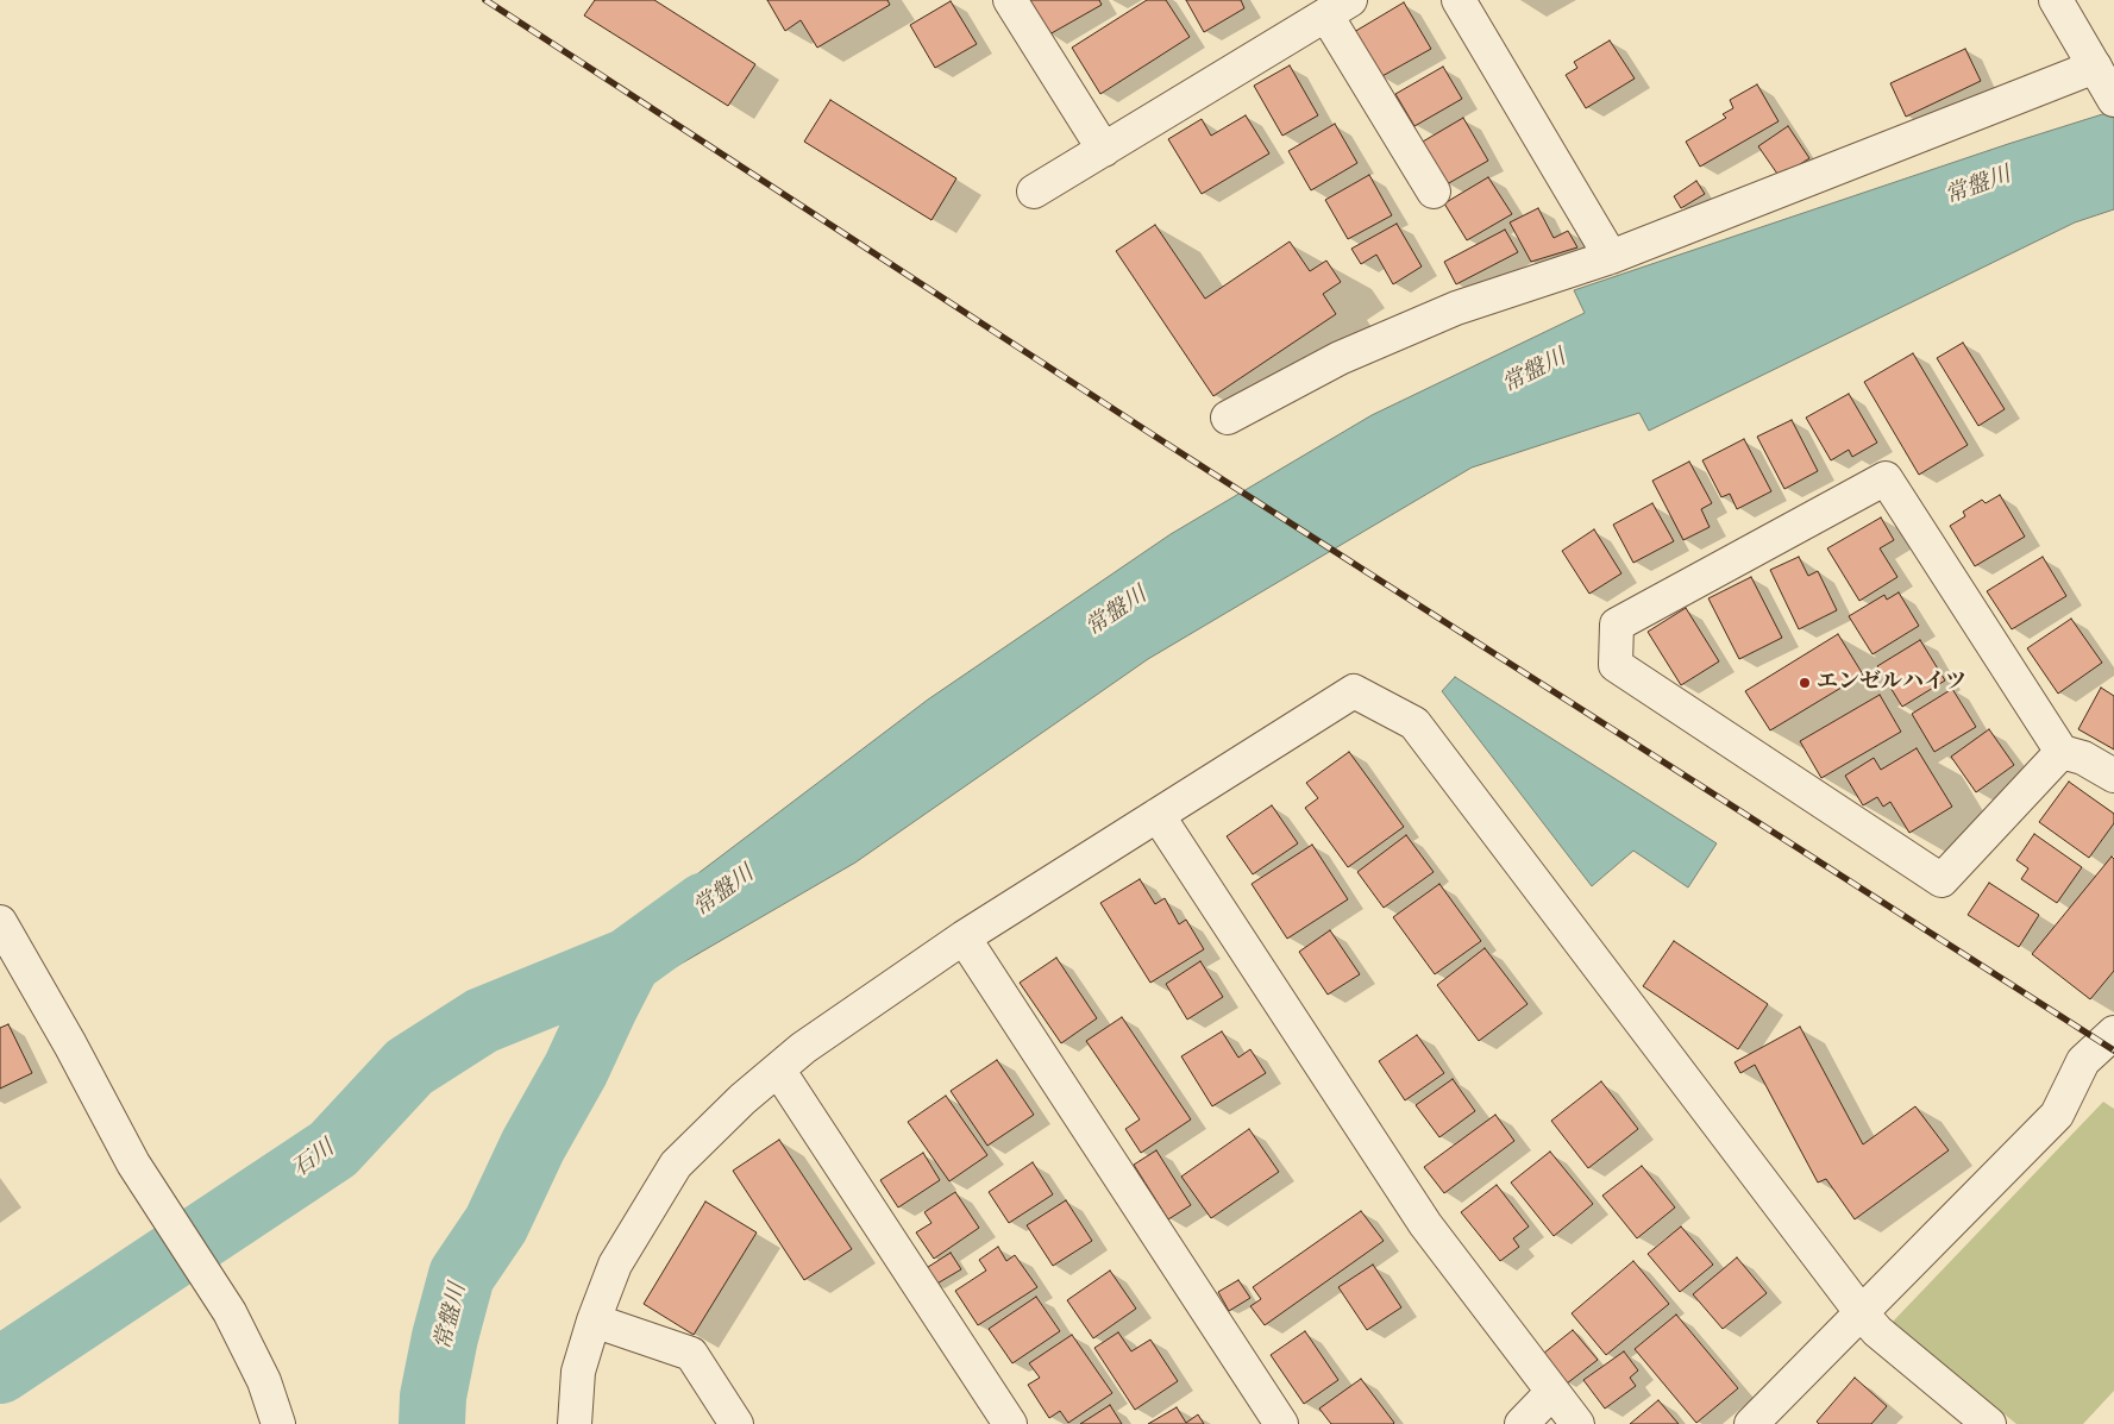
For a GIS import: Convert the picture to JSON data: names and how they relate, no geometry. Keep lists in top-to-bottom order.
{
  "water": ["常盤川", "石川"],
  "places": ["エンゼルハイツ"]
}
